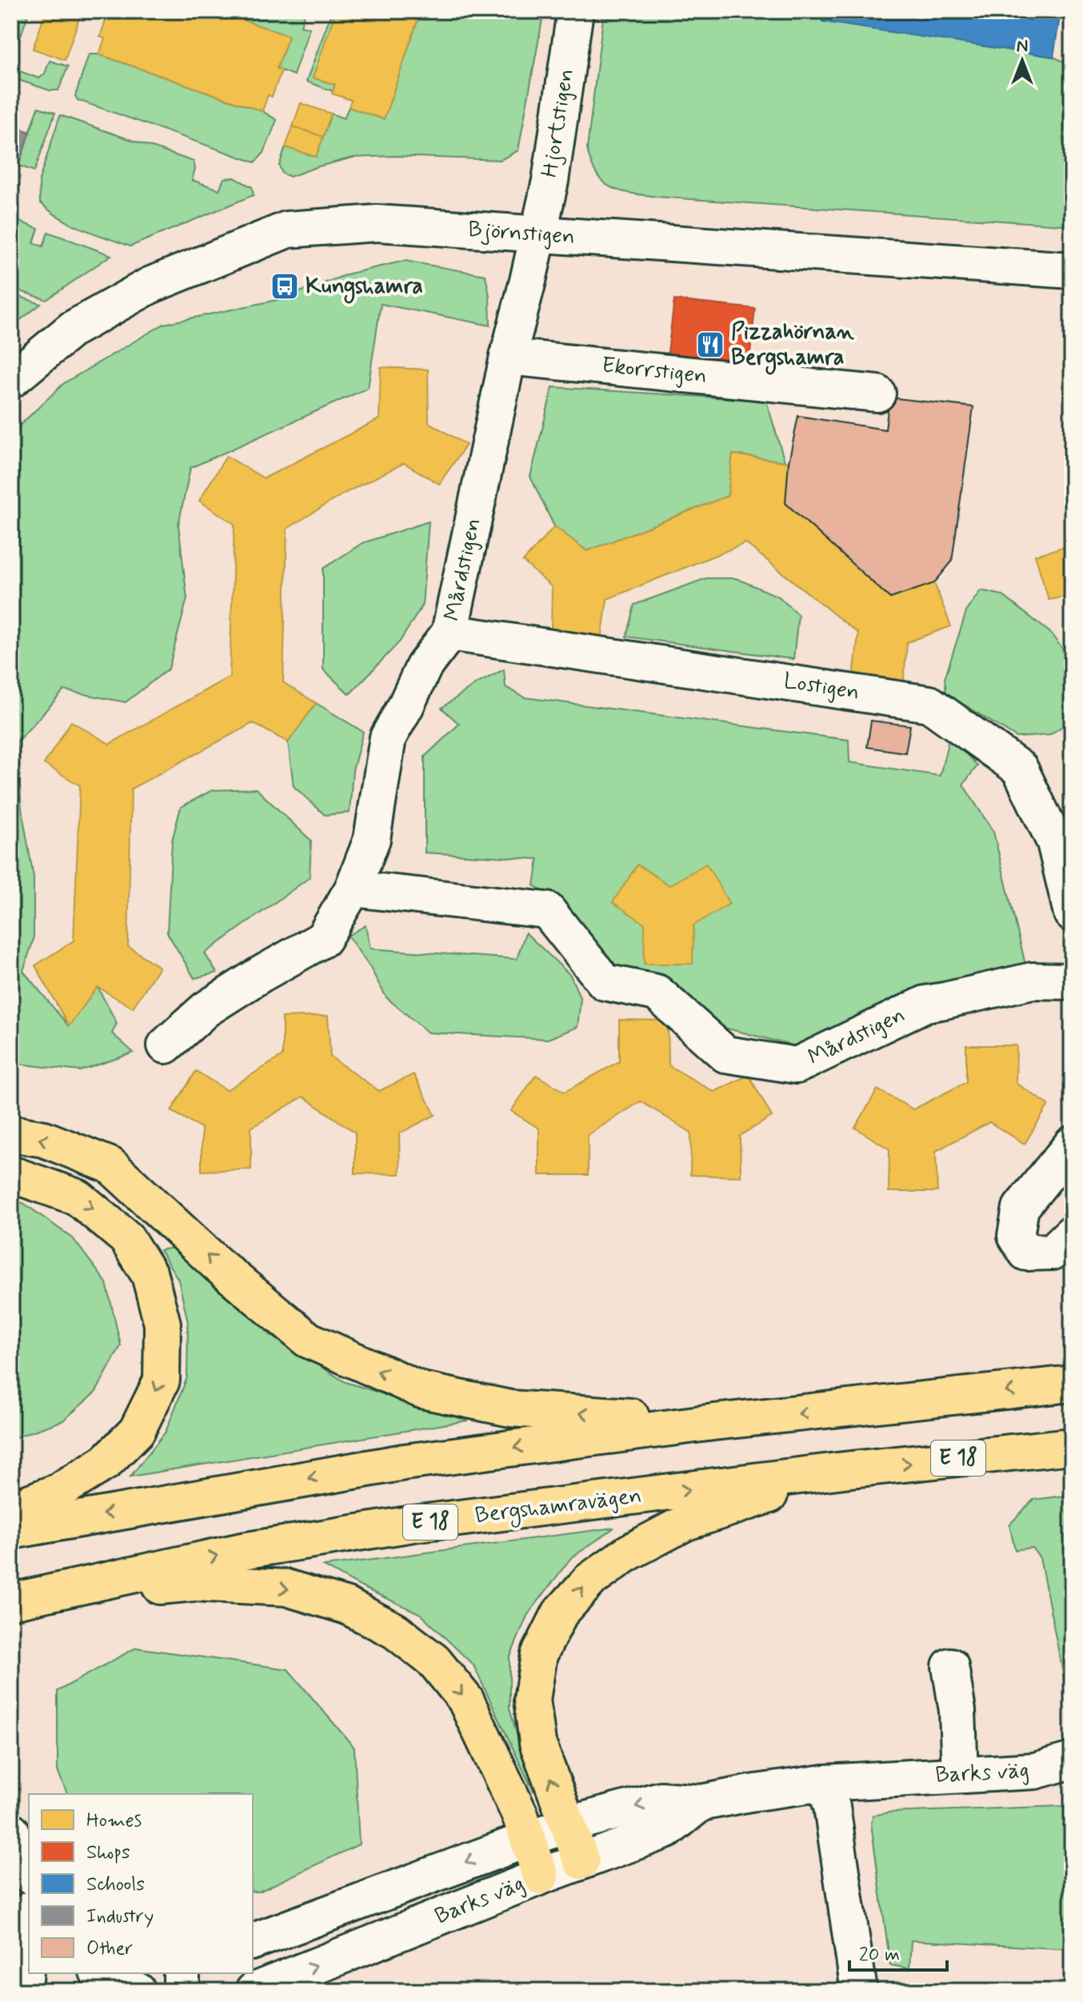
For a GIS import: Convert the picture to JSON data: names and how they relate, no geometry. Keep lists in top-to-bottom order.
{
  "streets": {
    "highway": ["E 18", "Bergshamravägen"],
    "street": [
      "Hjortstigen",
      "Björnstigen",
      "Ekorrstigen",
      "Mårdstigen",
      "Lostigen",
      "Barks väg"
    ]
  },
  "crossings": [
    ["Hjortstigen", "Björnstigen"],
    ["Hjortstigen", "Mårdstigen"],
    ["Björnstigen", "Mårdstigen"],
    ["Ekorrstigen", "Mårdstigen"],
    ["Mårdstigen", "Lostigen"]
  ],
  "places": {
    "bus stop": ["Kungshamra"],
    "restaurant": ["Pizzahörnan Bergshamra"]
  },
  "legend": [
    "Homes",
    "Shops",
    "Schools",
    "Industry",
    "Other"
  ],
  "scale_bar": "20 m",
  "north": "top"
}
